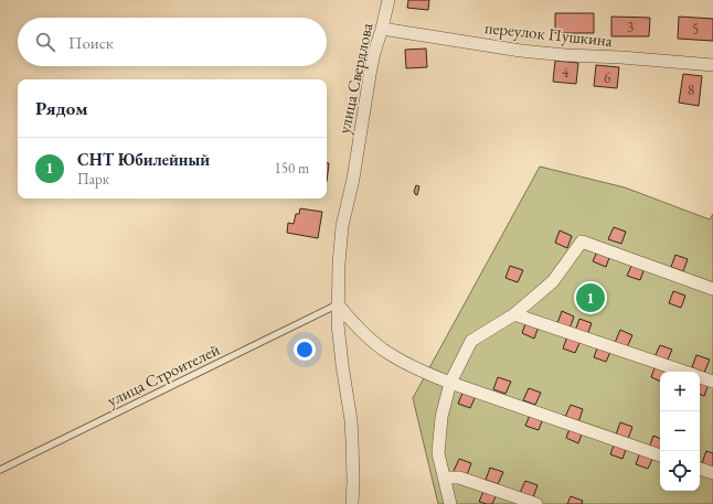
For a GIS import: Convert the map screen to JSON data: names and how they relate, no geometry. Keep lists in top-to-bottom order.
{
  "streets": {
    "street": ["переулок Пушкина", "улица Свердлова"],
    "lane": ["улица Строителей"]
  },
  "crossings": [
    ["переулок Пушкина", "улица Свердлова"],
    ["улица Свердлова", "улица Строителей"]
  ],
  "house_numbers": [
    "3",
    "5",
    "4",
    "6",
    "8"
  ],
  "page": {
    "search": "Поиск",
    "heading": "Рядом",
    "list": [
      {
        "mark": "1",
        "name": "СНТ Юбилейный",
        "note": "Парк",
        "value": "150 m"
      }
    ],
    "pins": "1",
    "map_buttons": ["+", "−"]
  }
}
